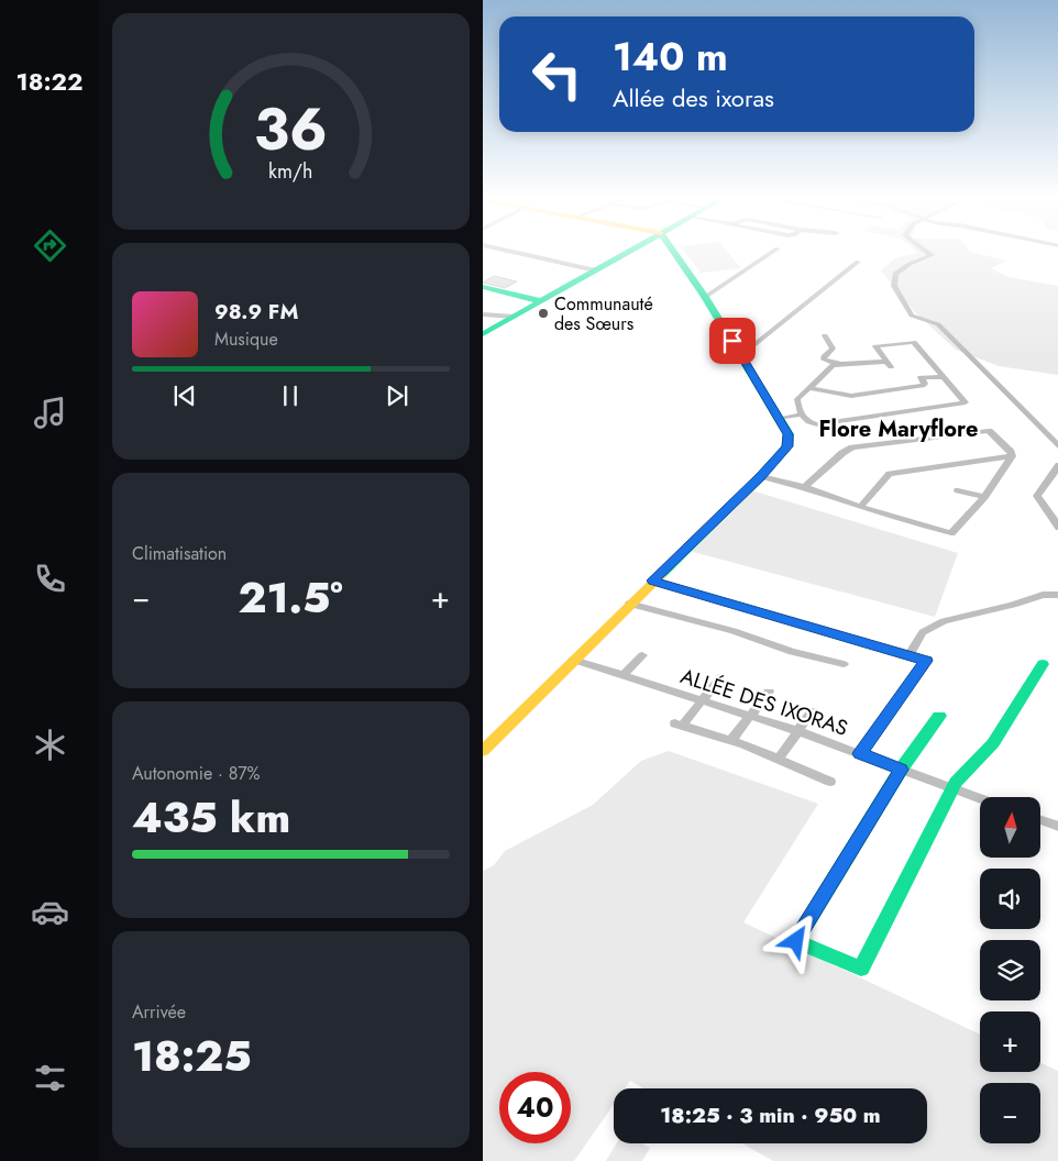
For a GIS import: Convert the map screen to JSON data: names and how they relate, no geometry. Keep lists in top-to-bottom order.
{
  "streets": {
    "street": ["ALLÉE DES IXORAS"]
  },
  "districts": ["Flore Maryflore"],
  "places": ["Communauté des Sœurs"],
  "north": "top",
  "page": {
    "tabs": "18:22",
    "turn": ["140 m", "Allée des ixoras"],
    "song": ["98.9 FM", "Musique"],
    "tile": [
      "Climatisation",
      ["Autonomie · 87%", "435 km"],
      ["Arrivée", "18:25"]
    ],
    "heat": ["−", "21.5°", "+"],
    "map_buttons": ["+", "−"],
    "limit": "40",
    "trip": "18:25 · 3 min · 950 m",
    "gauge": ["36", "km/h"]
  }
}
